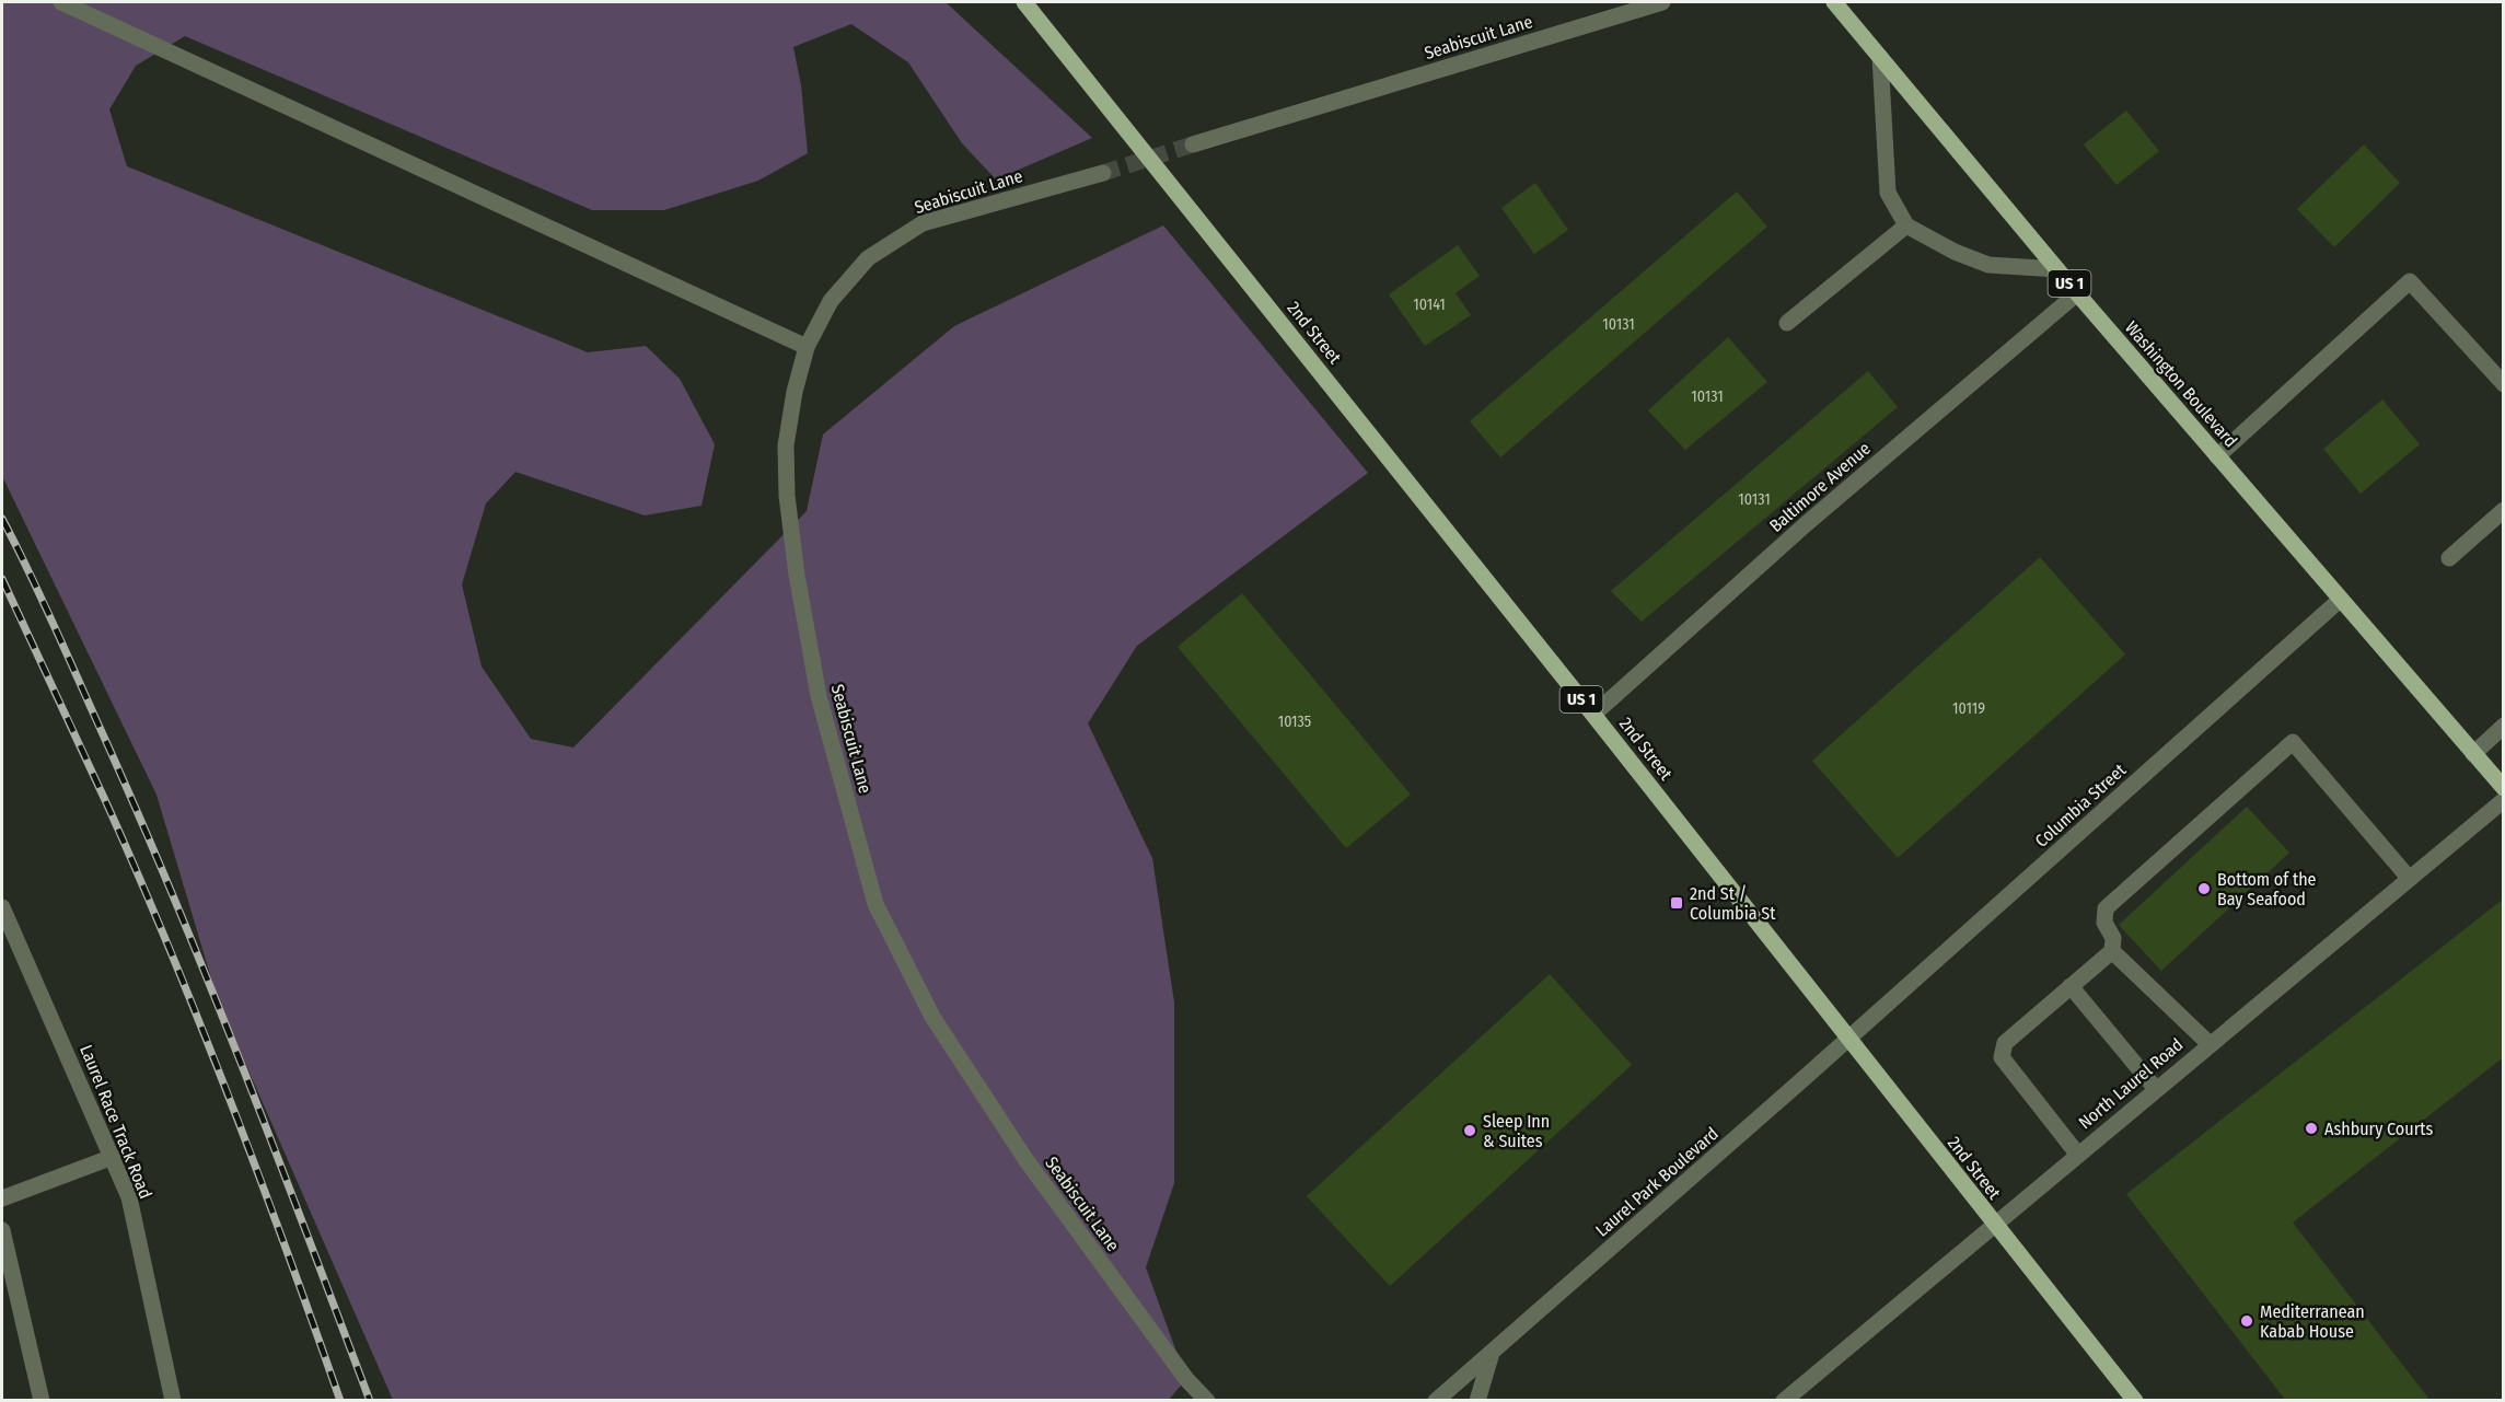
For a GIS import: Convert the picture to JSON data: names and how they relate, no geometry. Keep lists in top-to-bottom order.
{
  "streets": {
    "main road": ["US 1", "2nd Street", "Washington Boulevard"],
    "street": [
      "Seabiscuit Lane",
      "Baltimore Avenue",
      "Columbia Street",
      "North Laurel Road",
      "Laurel Race Track Road",
      "Laurel Park Boulevard"
    ]
  },
  "crossings": [
    ["2nd Street", "Baltimore Avenue"],
    ["2nd Street", "Columbia Street"],
    ["2nd Street", "North Laurel Road"],
    ["2nd Street", "Laurel Park Boulevard"],
    ["Washington Boulevard", "Baltimore Avenue"],
    ["Washington Boulevard", "Columbia Street"],
    ["Columbia Street", "Laurel Park Boulevard"]
  ],
  "places": {
    "other": [
      "Bottom of the Bay Seafood",
      "Ashbury Courts",
      "Sleep Inn & Suites",
      "Mediterranean Kabab House"
    ],
    "transit": ["2nd St / Columbia St"]
  },
  "house_numbers": [
    "10141",
    "10131",
    "10131",
    "10131",
    "10119",
    "10135"
  ]
}
